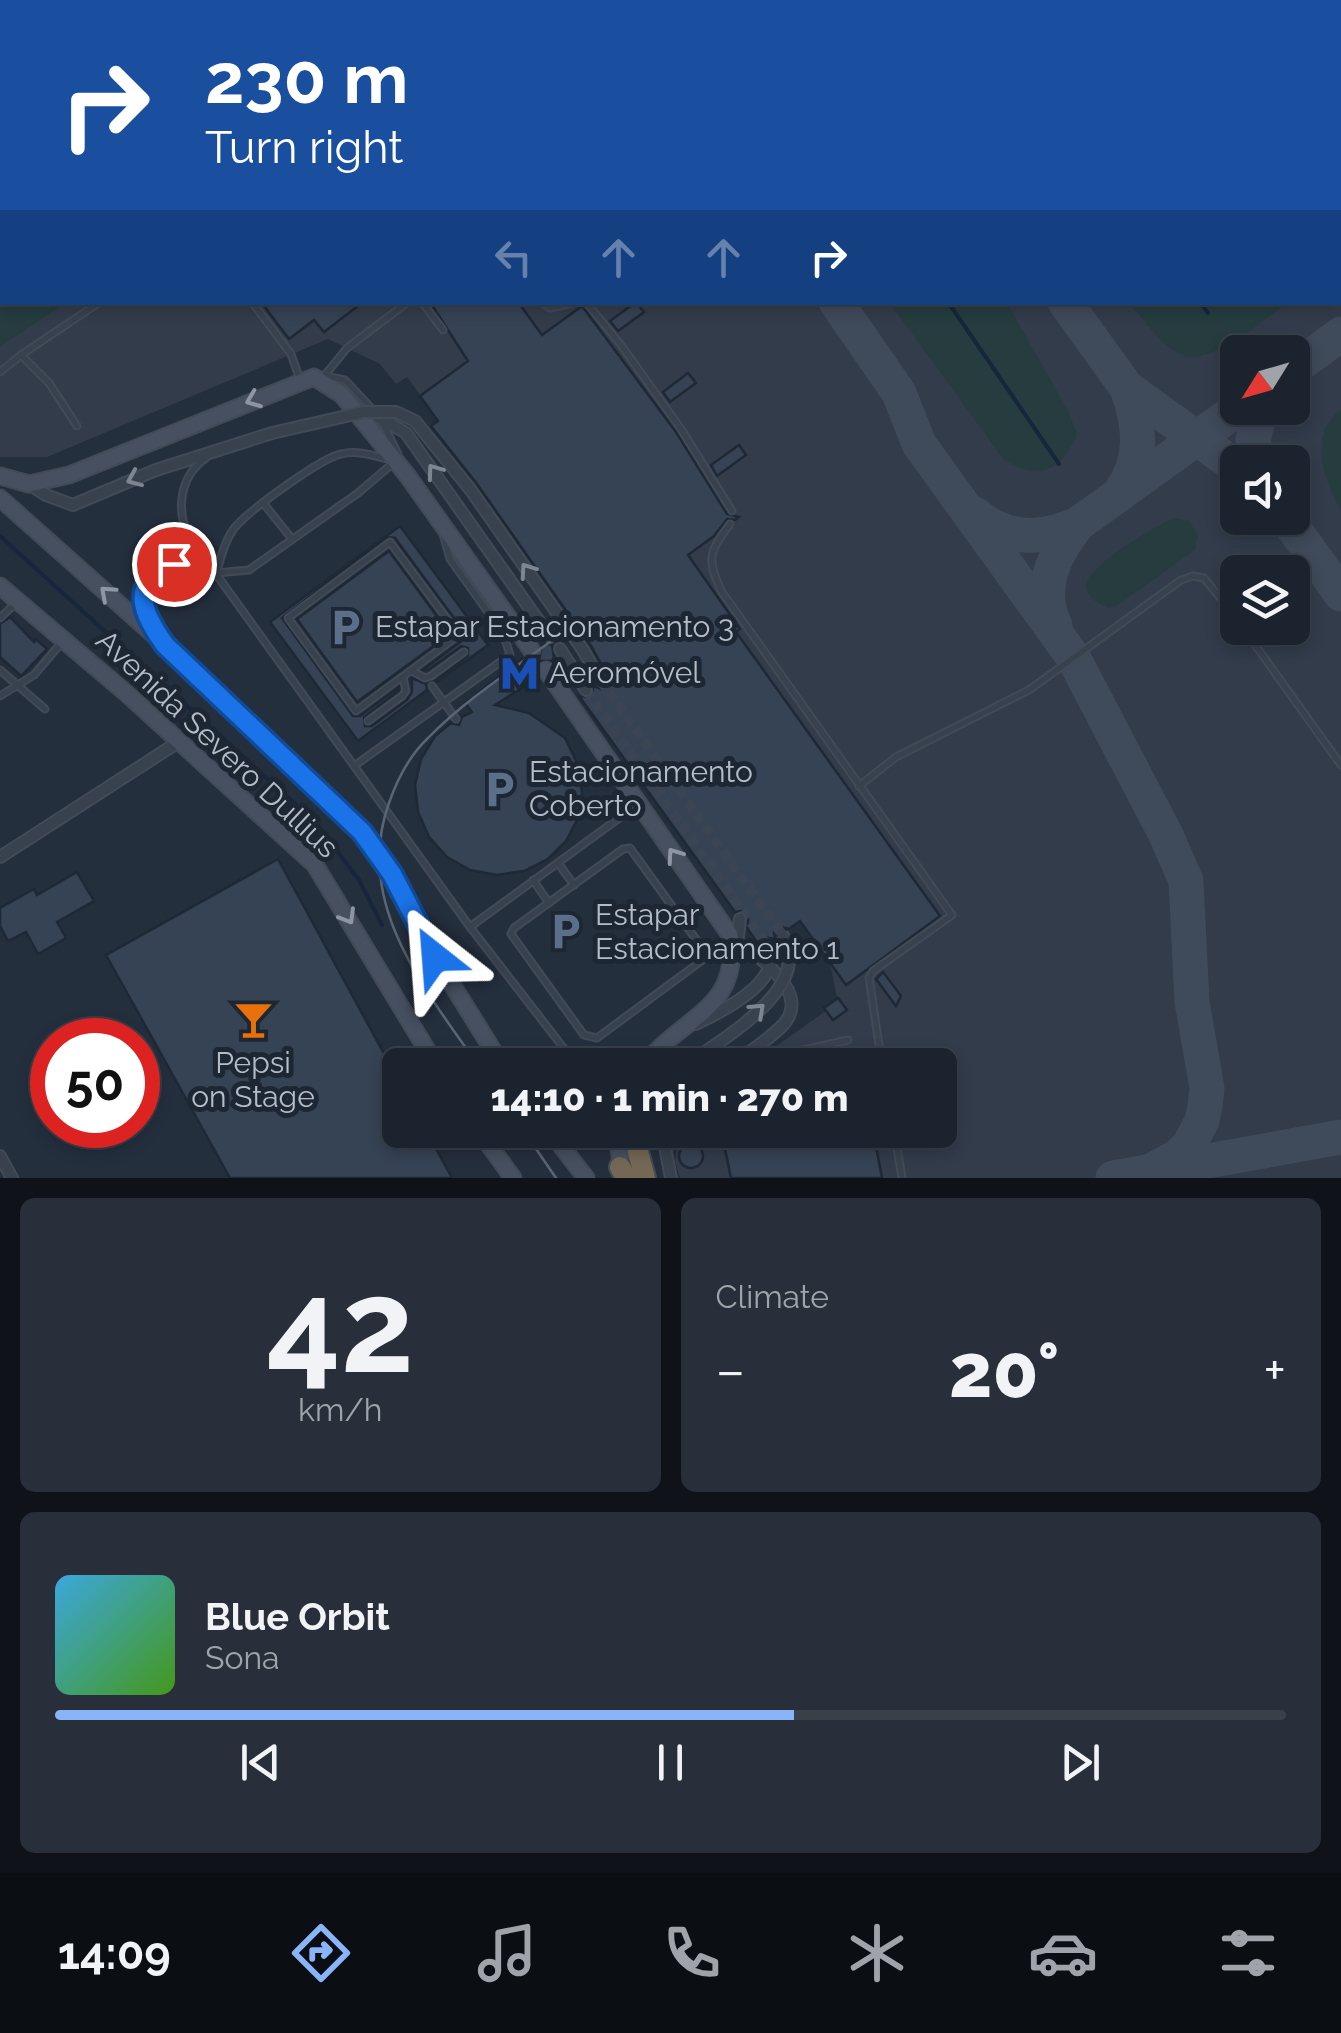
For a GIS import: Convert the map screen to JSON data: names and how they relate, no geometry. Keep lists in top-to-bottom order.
{
  "streets": {
    "main road": ["Avenida Severo Dullius"]
  },
  "places": {
    "parking": ["Estapar Estacionamento 3", "Estacionamento Coberto", "Estapar Estacionamento 1"],
    "metro station": ["Aeromóvel"],
    "bar": ["Pepsi on Stage"]
  },
  "north": "bottom left",
  "page": {
    "turn": ["230 m", "Turn right"],
    "limit": "50",
    "trip": "14:10 · 1 min · 270 m",
    "tile": [
      ["42", "km/h"],
      "Climate"
    ],
    "heat": ["−", "20°", "+"],
    "song": ["Blue Orbit", "Sona"],
    "tabs": "14:09"
  }
}
